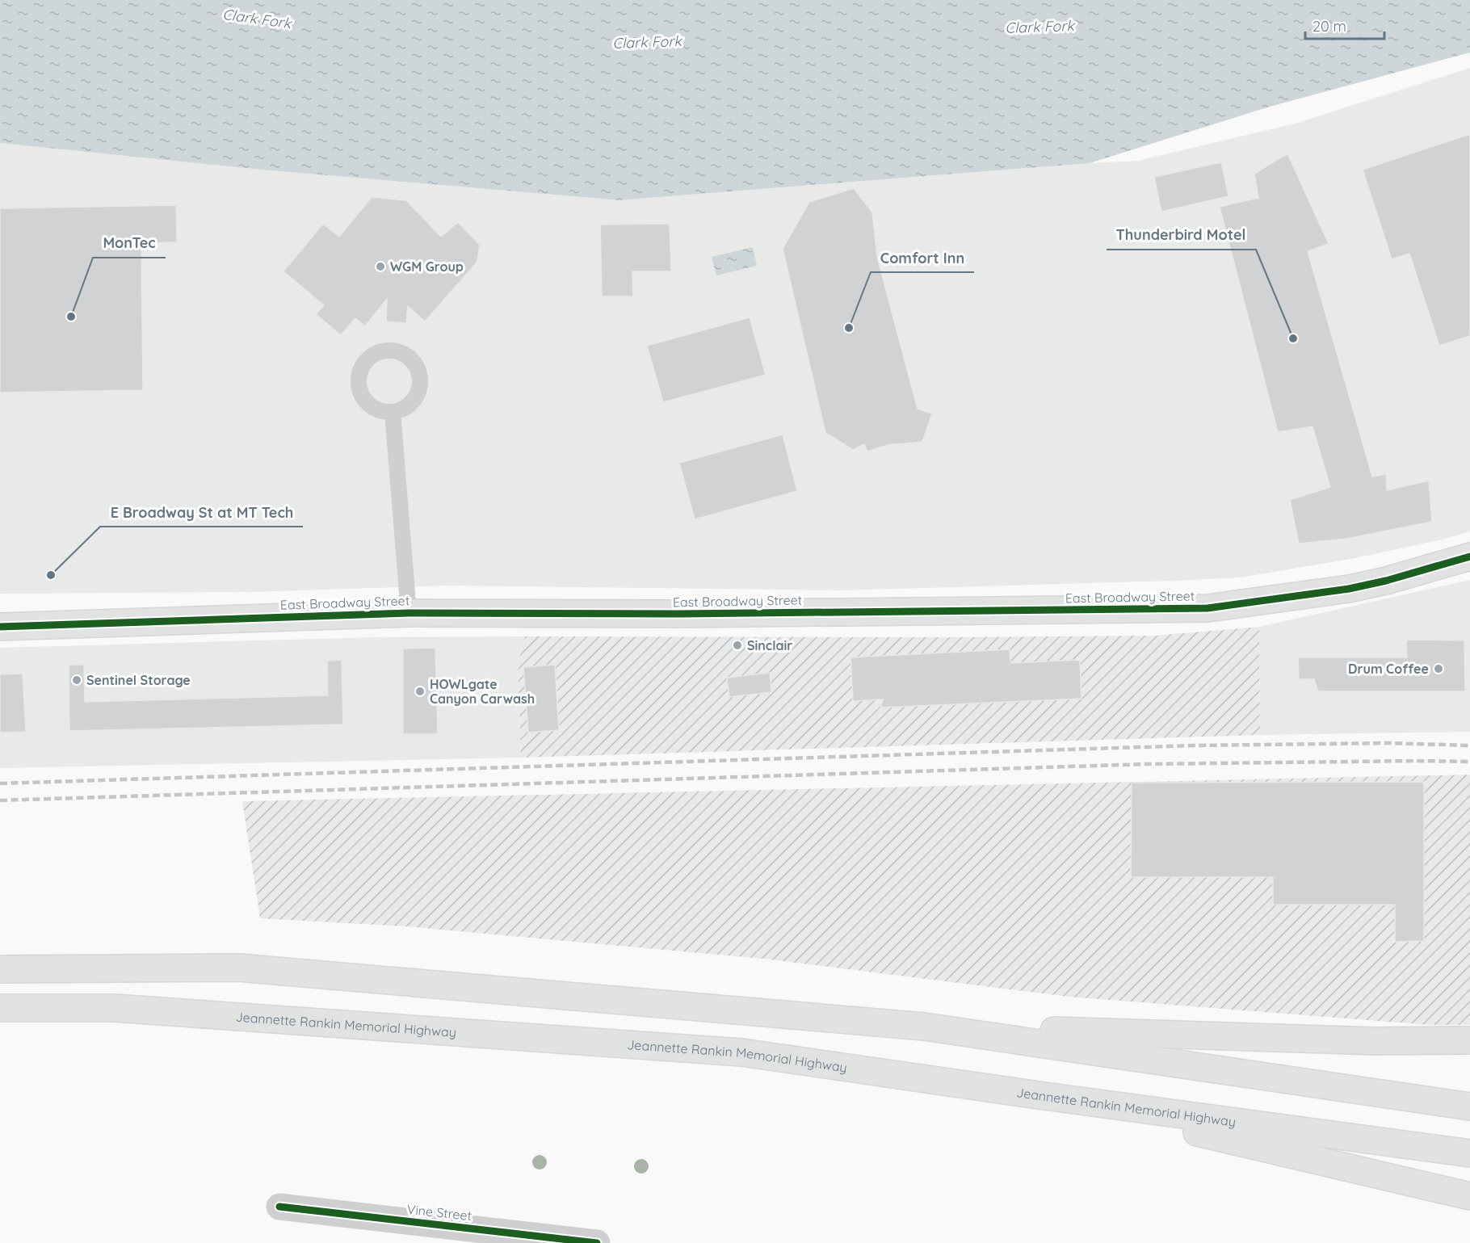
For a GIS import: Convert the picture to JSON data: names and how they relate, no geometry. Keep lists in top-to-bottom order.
{
  "streets": {
    "main road": ["East Broadway Street", "Jeannette Rankin Memorial Highway"],
    "street": ["Vine Street"]
  },
  "water": ["Clark Fork"],
  "places": [
    "WGM Group",
    "MonTec",
    "Comfort Inn",
    "Thunderbird Motel",
    "E Broadway St at MT Tech",
    "Sinclair",
    "Drum Coffee",
    "Sentinel Storage",
    "HOWLgate Canyon Carwash"
  ],
  "scale_bar": "20 m"
}
